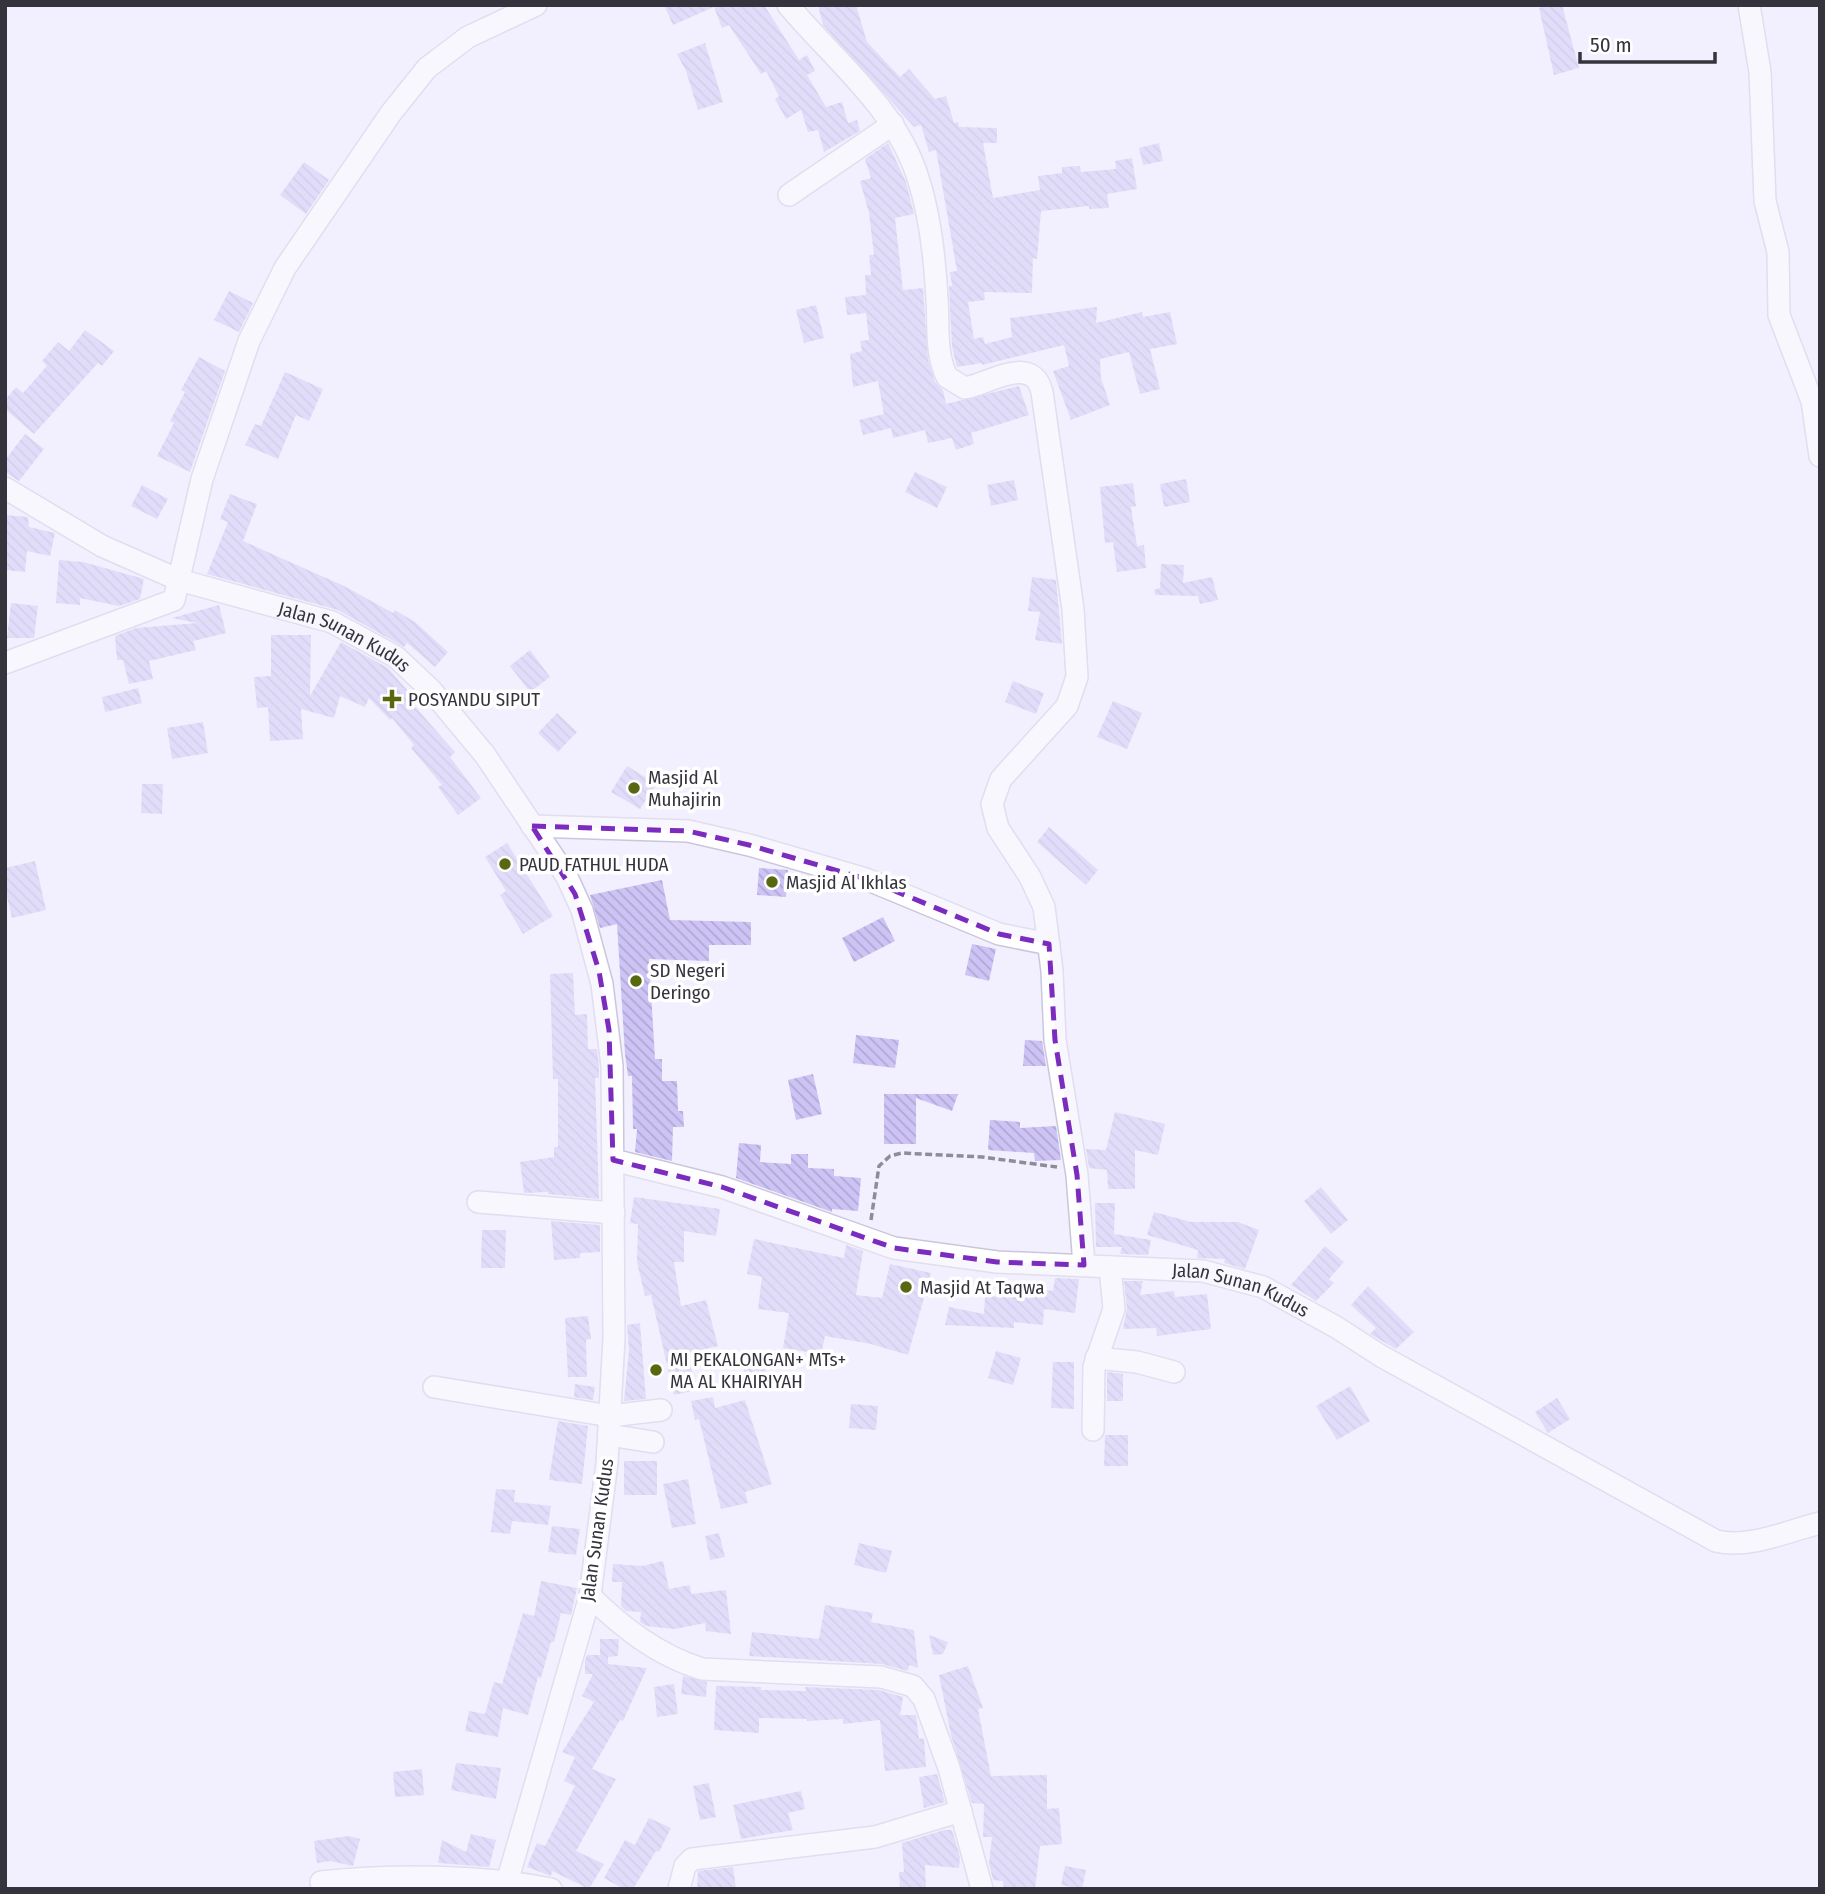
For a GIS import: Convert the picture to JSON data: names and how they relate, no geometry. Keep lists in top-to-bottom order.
{
  "streets": {
    "street": ["Jalan Sunan Kudus"]
  },
  "places": {
    "health": ["POSYANDU SIPUT"],
    "other": [
      "Masjid Al Muhajirin",
      "PAUD FATHUL HUDA",
      "Masjid Al Ikhlas",
      "SD Negeri Deringo",
      "Masjid At Taqwa",
      "MI PEKALONGAN+ MTs+ MA AL KHAIRIYAH"
    ]
  },
  "scale_bar": "50 m"
}
